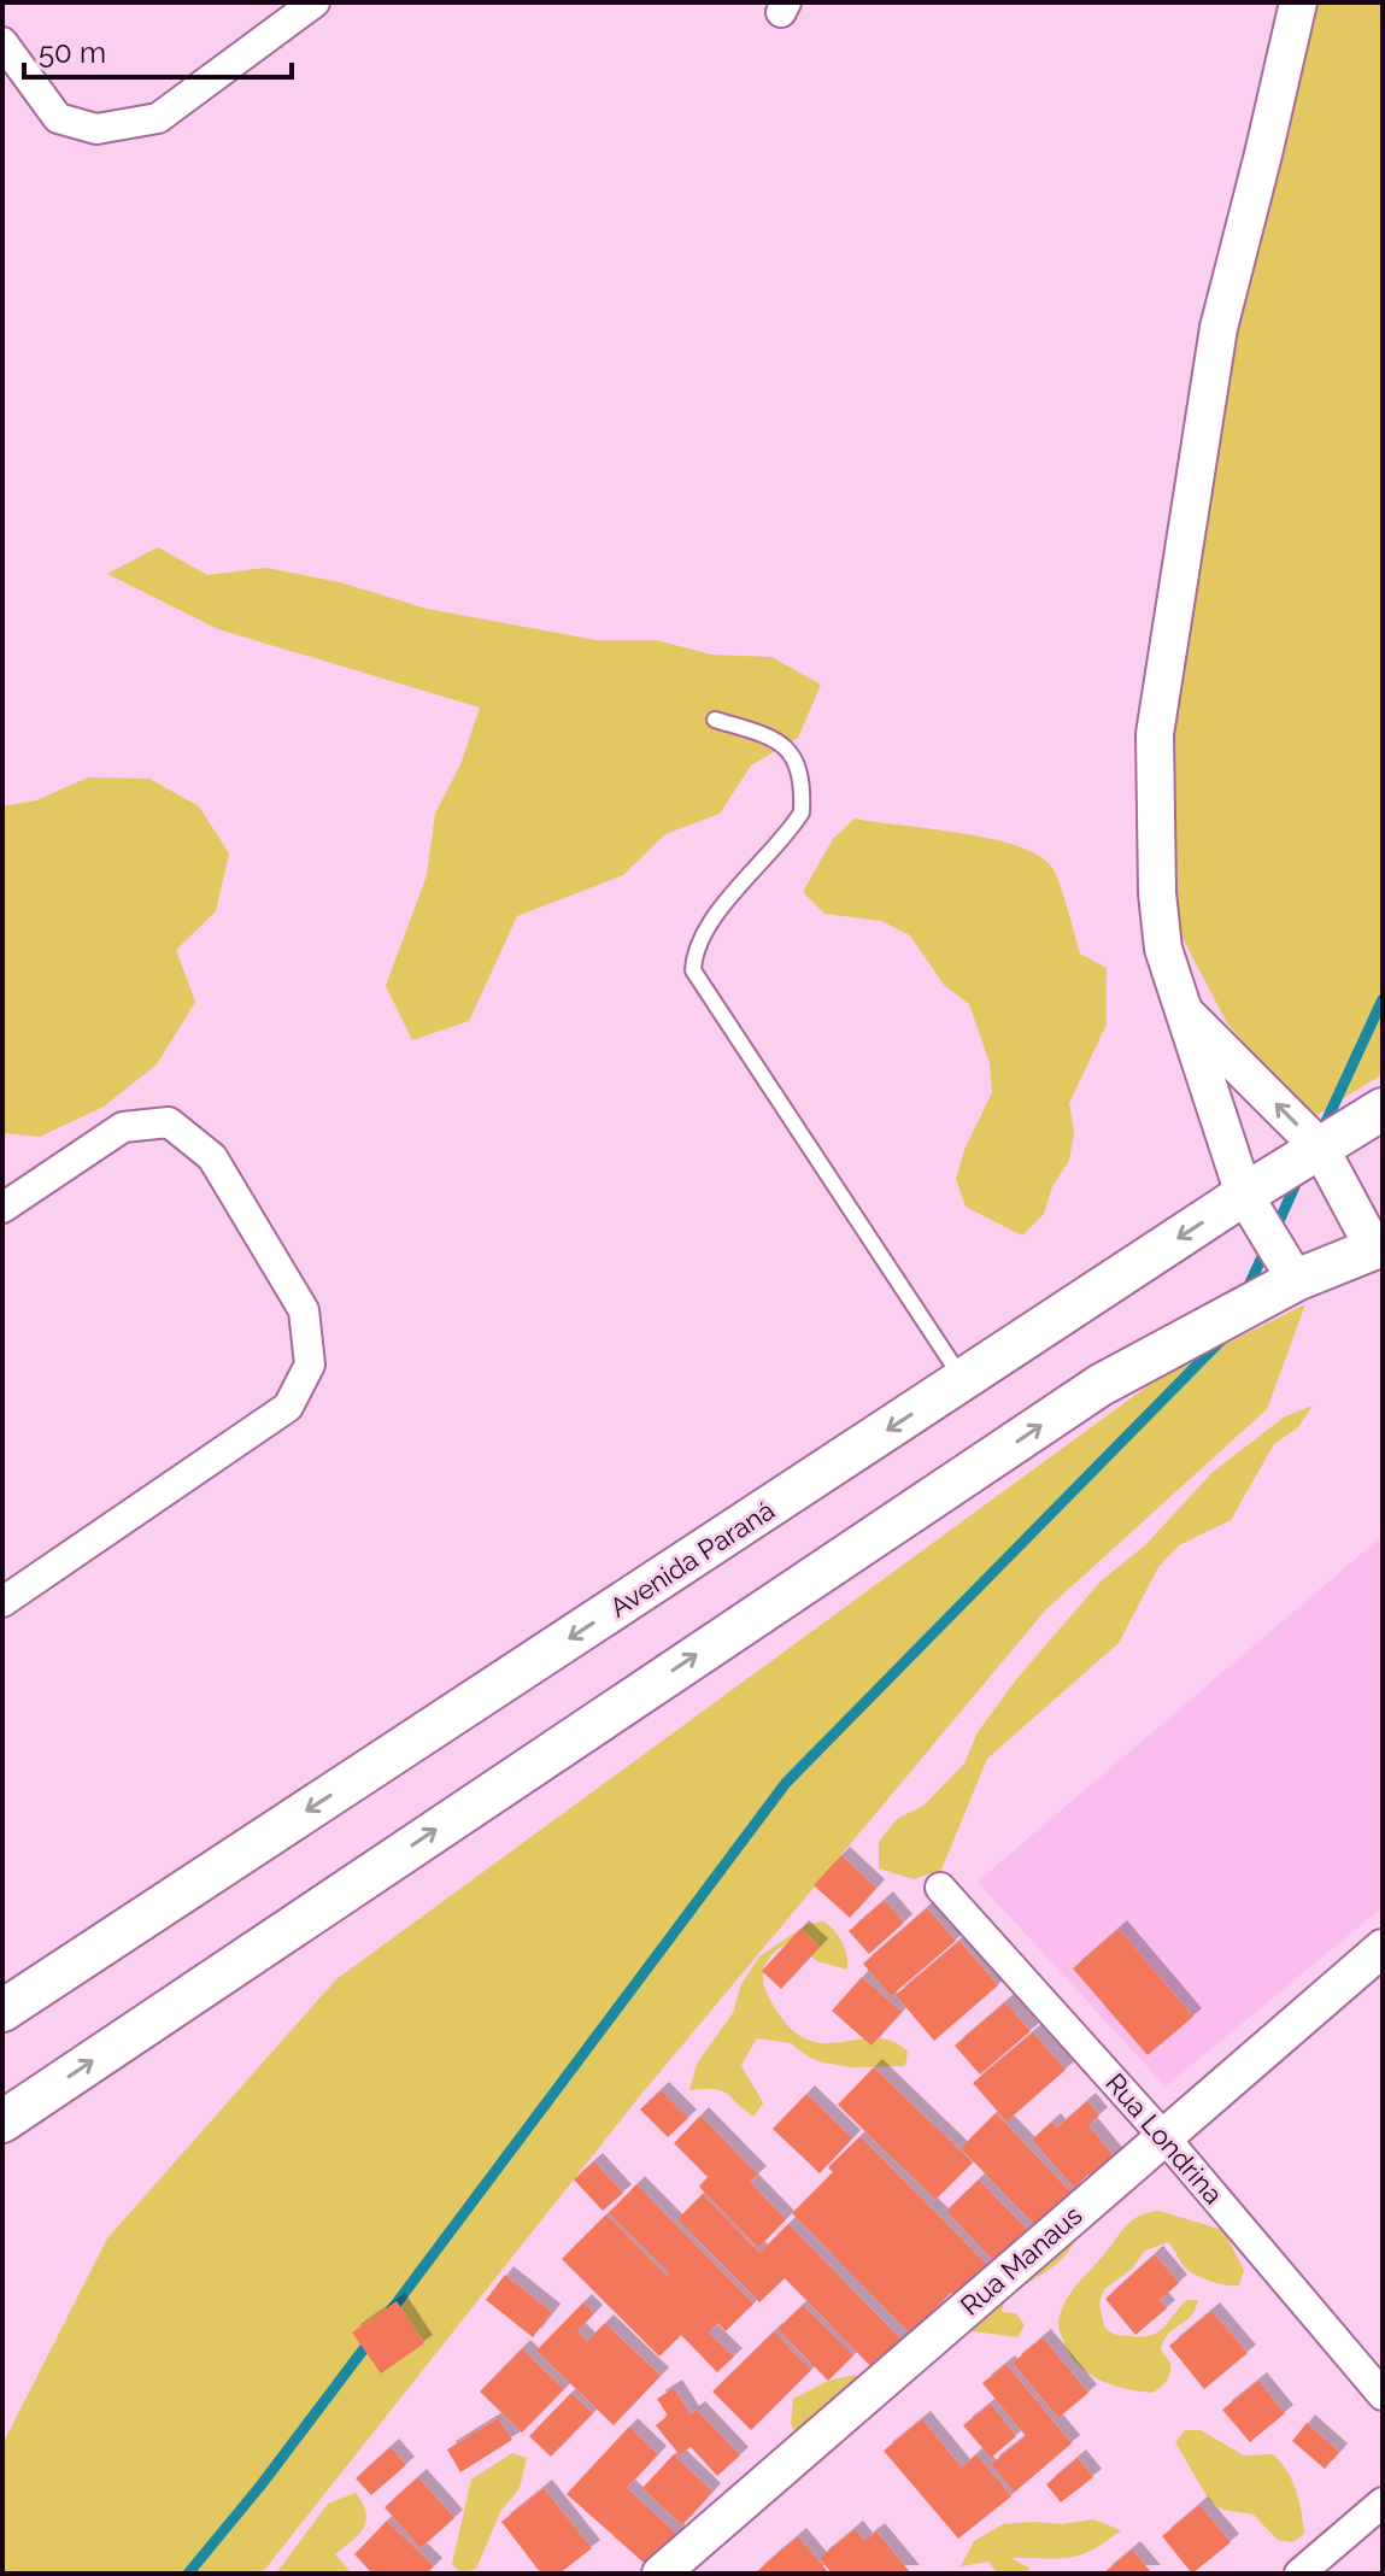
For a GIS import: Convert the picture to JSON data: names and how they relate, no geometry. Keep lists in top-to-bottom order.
{
  "streets": {
    "main road": ["Avenida Paraná"],
    "street": ["Rua Londrina", "Rua Manaus"]
  },
  "crossings": [
    ["Rua Londrina", "Rua Manaus"]
  ],
  "scale_bar": "50 m"
}
